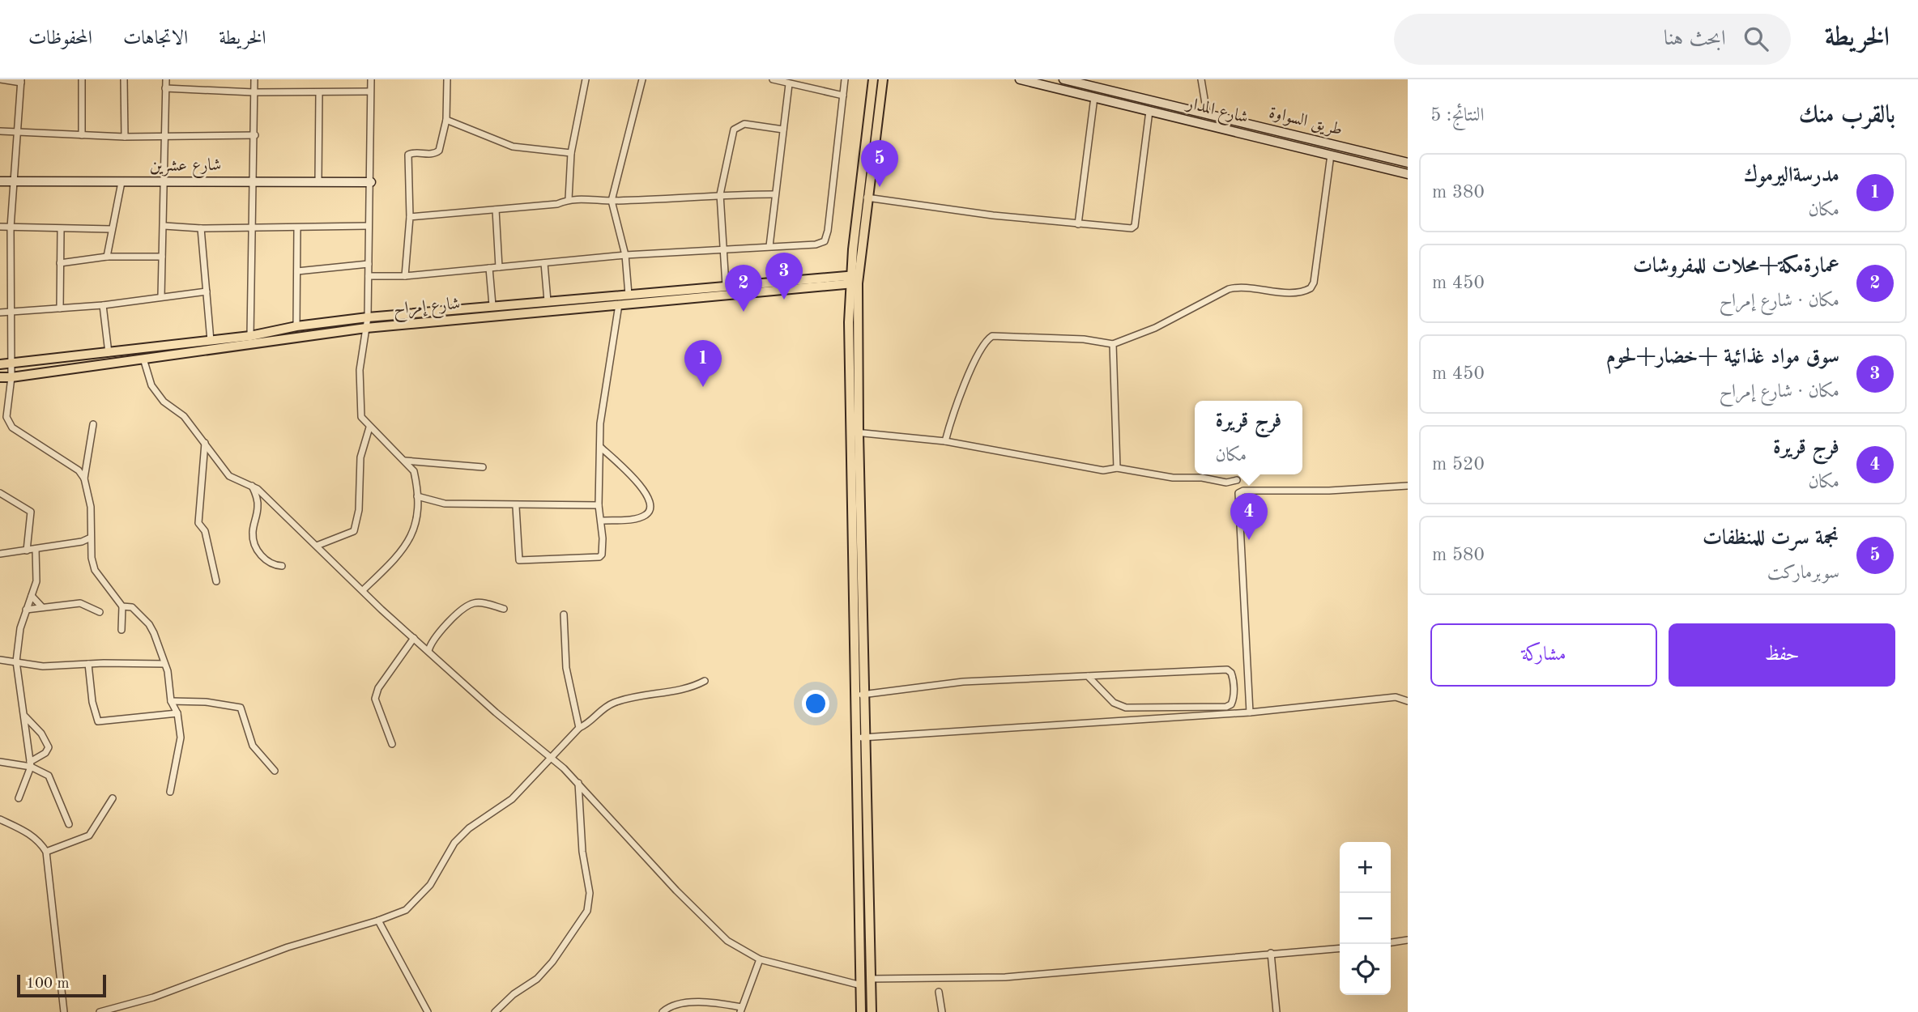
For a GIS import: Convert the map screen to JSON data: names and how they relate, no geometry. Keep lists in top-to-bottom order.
{
  "streets": {
    "main road": ["شارع إمراح"],
    "street": ["شارع المدار", "طريق السواوة", "شارع عشرين"]
  },
  "scale_bar": "100 m",
  "page": {
    "header": "الخريطة",
    "search": "ابحث هنا",
    "nav": ["الخريطة", "الاتجاهات", "المحفوظات"],
    "heading": ["بالقرب منك", "النتائج: 5"],
    "pins": [
      "5",
      "3",
      "2",
      "1",
      "4"
    ],
    "list": [
      {
        "mark": "1",
        "name": "مدرسةاليرموك",
        "note": "مكان",
        "value": "380 m"
      },
      {
        "mark": "2",
        "name": "عمارةمكة+محلات للمفروشات",
        "note": "مكان · شارع إمراح",
        "value": "450 m"
      },
      {
        "mark": "3",
        "name": "سوق مواد غذائية +خضار+لحوم",
        "note": "مكان · شارع إمراح",
        "value": "450 m"
      },
      {
        "mark": "4",
        "name": "فرج قريرة",
        "note": "مكان",
        "value": "520 m"
      },
      {
        "mark": "5",
        "name": "نجمة سرت للمنظفات",
        "note": "سوبرماركت",
        "value": "580 m"
      }
    ],
    "popup": ["فرج قريرة", "مكان"],
    "buttons": ["حفظ", "مشاركة"],
    "map_buttons": ["+", "−"],
    "scale": "100 m"
  }
}
